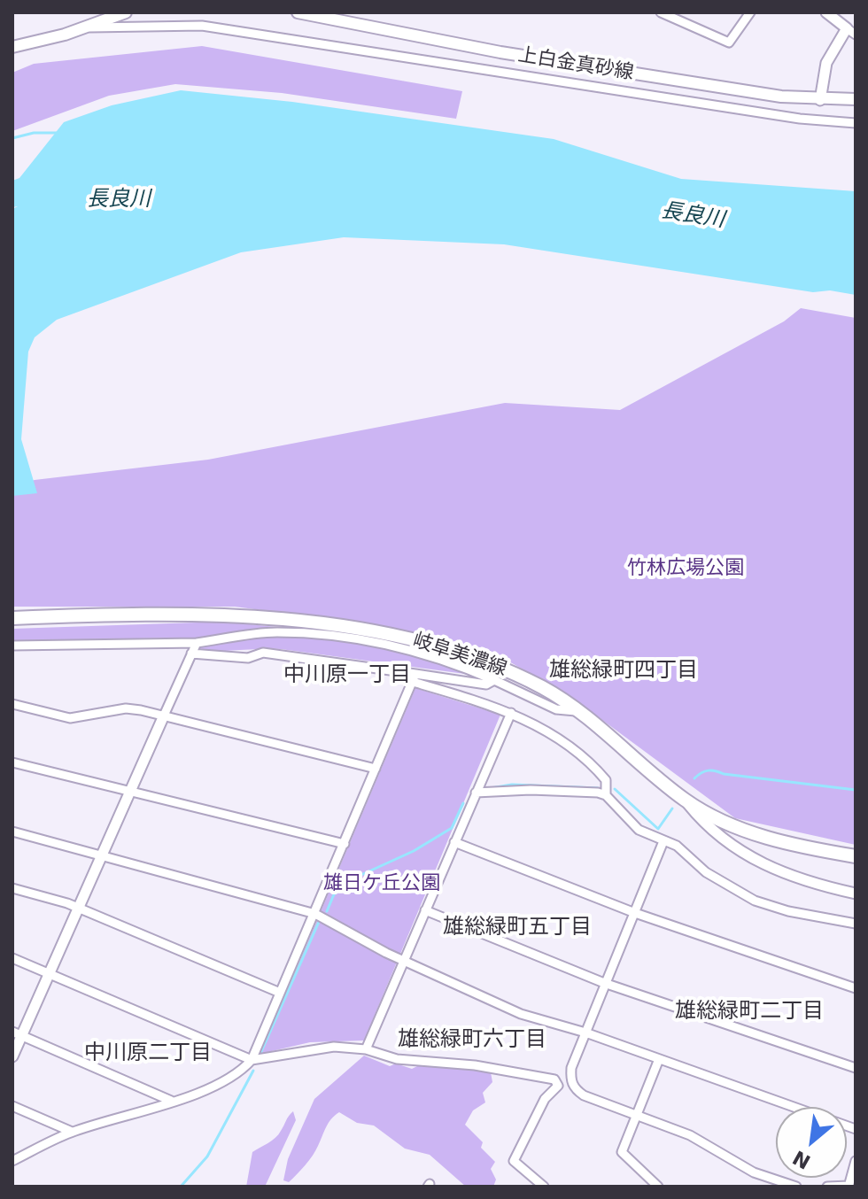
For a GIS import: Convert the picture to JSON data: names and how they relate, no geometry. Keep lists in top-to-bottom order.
{
  "streets": {
    "main road": ["上白金真砂線", "岐阜美濃線"]
  },
  "districts": [
    "雄総緑町四丁目",
    "中川原一丁目",
    "雄総緑町五丁目",
    "雄総緑町二丁目",
    "雄総緑町六丁目",
    "中川原二丁目"
  ],
  "water": ["長良川"],
  "parks": ["竹林広場公園", "雄日ケ丘公園"],
  "north": "bottom left"
}
